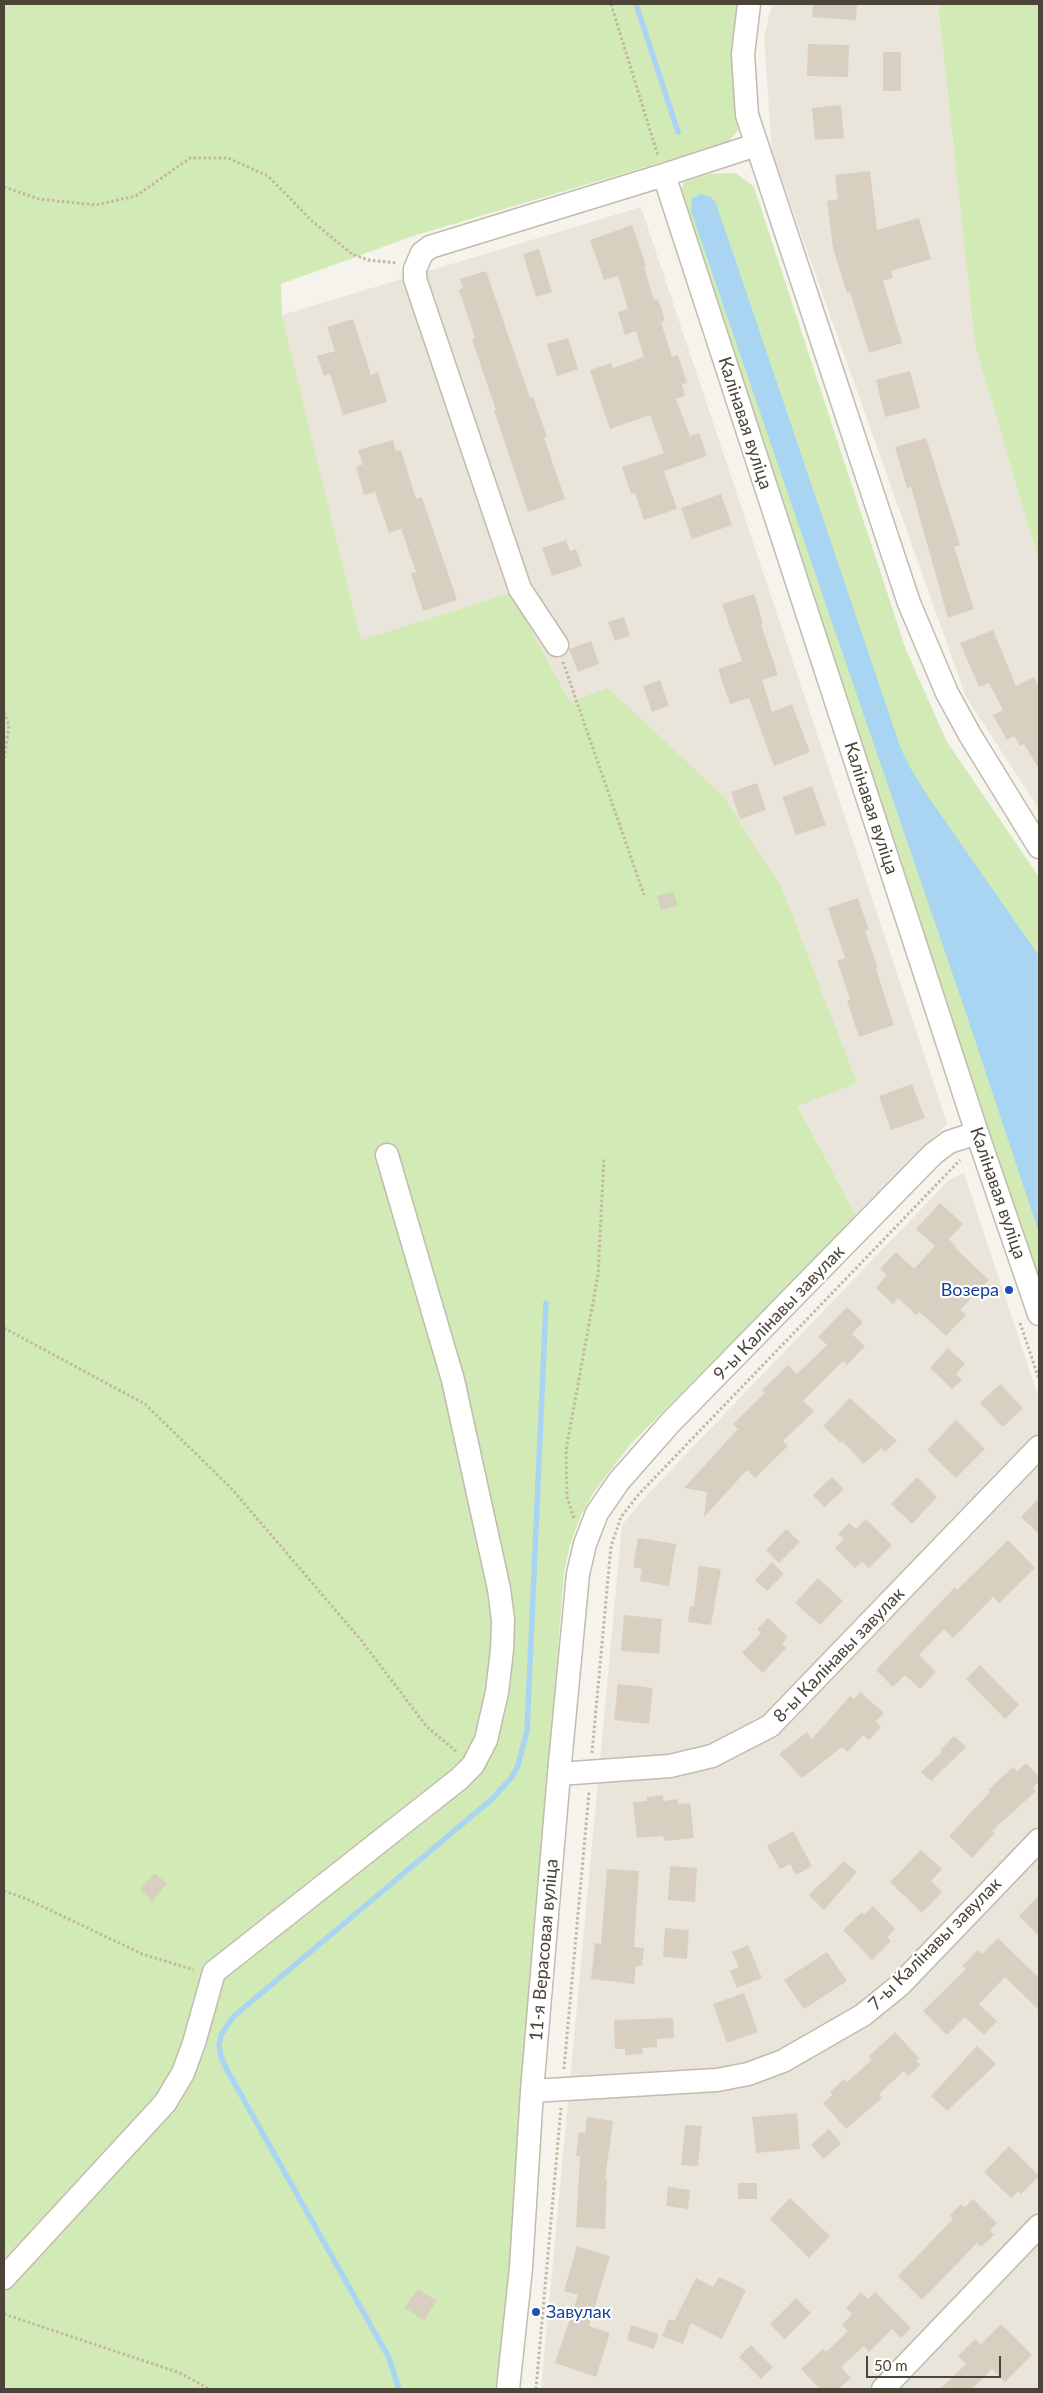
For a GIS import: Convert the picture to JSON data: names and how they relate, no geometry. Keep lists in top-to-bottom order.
{
  "streets": {
    "street": [
      "Калінавая вуліца",
      "9-ы Калінавы завулак",
      "8-ы Калінавы завулак",
      "7-ы Калінавы завулак",
      "11-я Верасовая вуліца"
    ]
  },
  "crossings": [
    ["Калінавая вуліца", "9-ы Калінавы завулак"],
    ["9-ы Калінавы завулак", "11-я Верасовая вуліца"],
    ["8-ы Калінавы завулак", "11-я Верасовая вуліца"],
    ["7-ы Калінавы завулак", "11-я Верасовая вуліца"]
  ],
  "places": ["Возера", "Завулак"],
  "scale_bar": "50 m"
}
